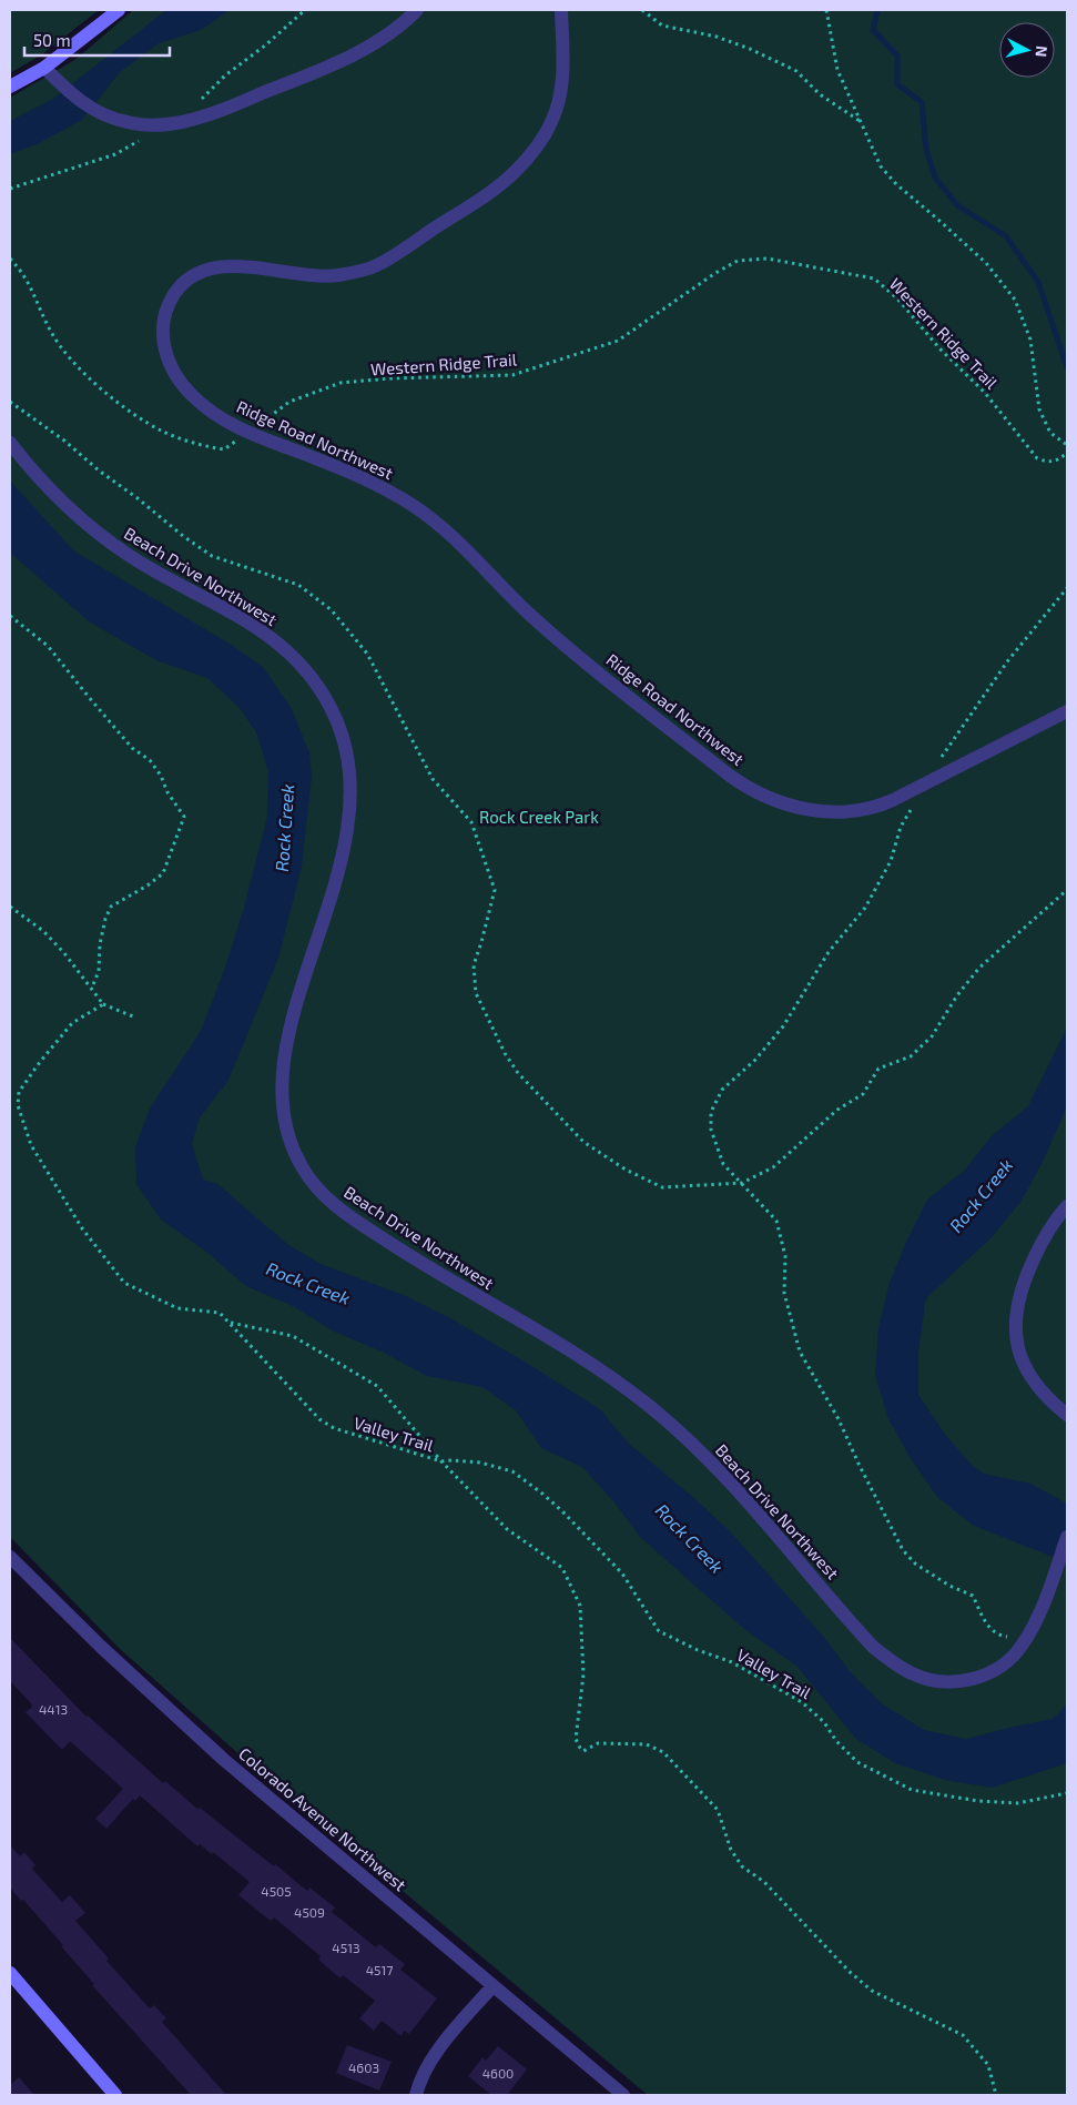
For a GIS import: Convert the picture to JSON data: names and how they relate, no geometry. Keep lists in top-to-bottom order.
{
  "streets": {
    "street": ["Ridge Road Northwest", "Beach Drive Northwest", "Colorado Avenue Northwest"],
    "path": ["Western Ridge Trail", "Valley Trail"]
  },
  "crossings": [
    ["Western Ridge Trail", "Ridge Road Northwest"]
  ],
  "water": ["Rock Creek"],
  "parks": ["Rock Creek Park"],
  "house_numbers": [
    "4413",
    "4505",
    "4509",
    "4513",
    "4517",
    "4603",
    "4600"
  ],
  "scale_bar": "50 m",
  "north": "right"
}
